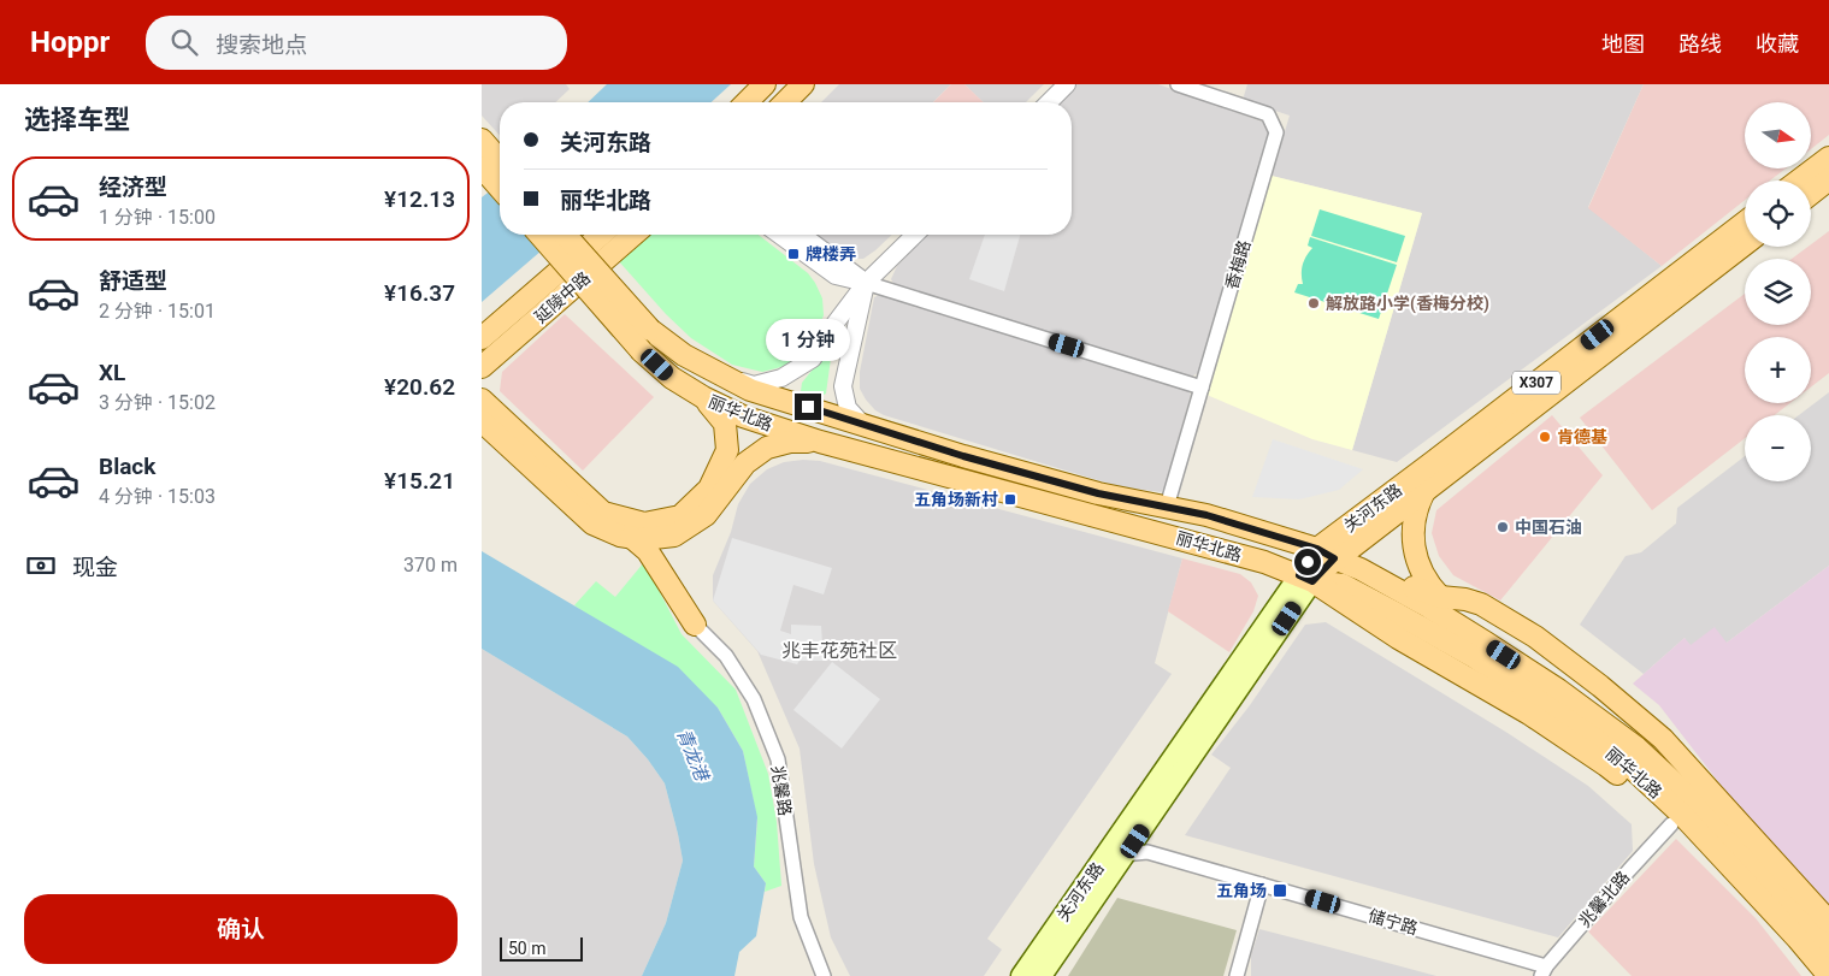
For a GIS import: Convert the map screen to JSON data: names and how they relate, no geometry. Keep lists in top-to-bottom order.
{
  "streets": {
    "main road": [
      "延陵中路",
      "X307",
      "丽华北路",
      "关河东路"
    ],
    "street": [
      "香梅路",
      "兆馨路",
      "兆馨北路",
      "储宁路"
    ]
  },
  "crossings": [
    ["香梅路", "丽华北路"],
    ["丽华北路", "关河东路"],
    ["关河东路", "储宁路"],
    ["兆馨北路", "储宁路"]
  ],
  "districts": ["兆丰花苑社区"],
  "water": ["青龙港"],
  "places": {
    "transit": ["牌楼弄", "五角场新村", "五角场"],
    "other": ["解放路小学(香梅分校)", "肯德基", "中国石油"]
  },
  "scale_bar": "50 m",
  "north": "right",
  "page": {
    "header": "Hoppr",
    "search": "搜索地点",
    "nav": ["地图", "路线", "收藏"],
    "heading": "选择车型",
    "map_buttons": ["+", "−"],
    "banner": ["关河东路", "丽华北路"],
    "list": [
      {
        "name": "经济型",
        "note": "1 分钟 · 15:00",
        "value": "¥12.13"
      },
      {
        "name": "舒适型",
        "note": "2 分钟 · 15:01",
        "value": "¥16.37"
      },
      {
        "name": "XL",
        "note": "3 分钟 · 15:02",
        "value": "¥20.62"
      },
      {
        "name": "Black",
        "note": "4 分钟 · 15:03",
        "value": "¥15.21"
      }
    ],
    "bubble": "1 分钟",
    "pay": ["现金", "370 m"],
    "buttons": "确认",
    "scale": "50 m"
  }
}
